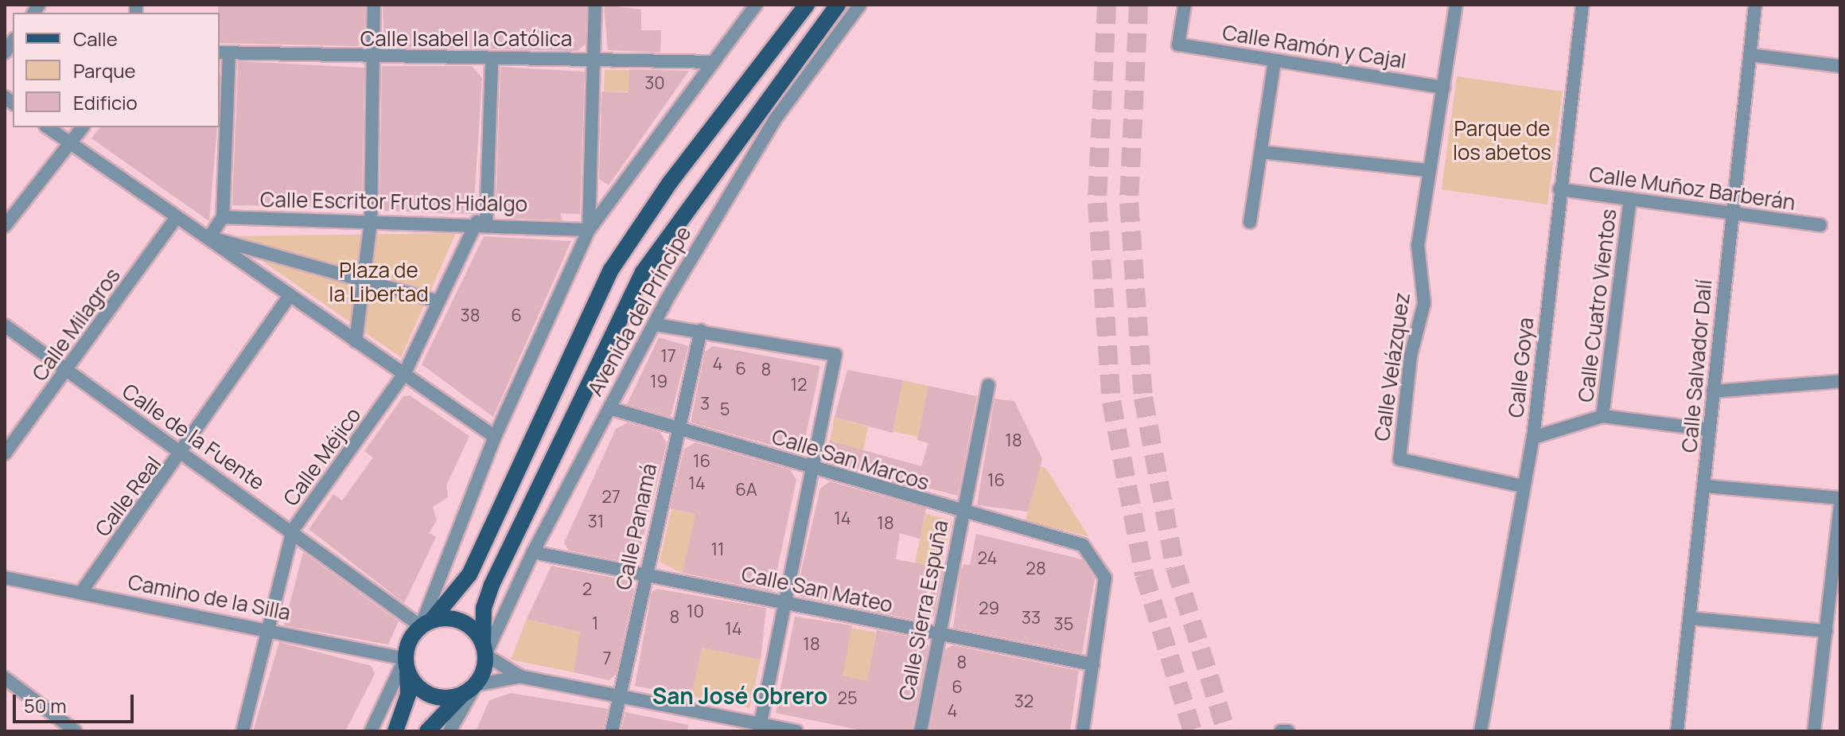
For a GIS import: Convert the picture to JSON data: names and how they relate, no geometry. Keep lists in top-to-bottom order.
{
  "streets": {
    "main road": ["Avenida del Príncipe"],
    "street": [
      "Calle Isabel la Católica",
      "Calle Ramón y Cajal",
      "Calle Muñoz Barberán",
      "Calle Escritor Frutos Hidalgo",
      "Calle Cuatro Vientos",
      "Calle Milagros",
      "Calle Salvador Dalí",
      "Calle Velázquez",
      "Calle Goya",
      "Calle de la Fuente",
      "Calle Méjico",
      "Calle San Marcos",
      "Calle Real",
      "Calle Panamá",
      "Calle San Mateo",
      "Camino de la Silla",
      "Calle Sierra Espuña"
    ]
  },
  "crossings": [
    ["Calle Ramón y Cajal", "Calle Velázquez"],
    ["Calle Muñoz Barberán", "Calle Cuatro Vientos"],
    ["Calle Muñoz Barberán", "Calle Salvador Dalí"],
    ["Calle Muñoz Barberán", "Calle Goya"],
    ["Calle Escritor Frutos Hidalgo", "Calle Méjico"],
    ["Avenida del Príncipe", "Calle de la Fuente"],
    ["Avenida del Príncipe", "Calle San Marcos"],
    ["Avenida del Príncipe", "Calle San Mateo"],
    ["Avenida del Príncipe", "Camino de la Silla"],
    ["Calle Milagros", "Calle de la Fuente"],
    ["Calle Velázquez", "Calle Goya"],
    ["Calle de la Fuente", "Calle Méjico"],
    ["Calle de la Fuente", "Calle Real"],
    ["Calle de la Fuente", "Camino de la Silla"],
    ["Calle Méjico", "Camino de la Silla"],
    ["Calle San Marcos", "Calle Panamá"],
    ["Calle San Marcos", "Calle San Mateo"],
    ["Calle San Marcos", "Calle Sierra Espuña"],
    ["Calle Real", "Camino de la Silla"],
    ["Calle Panamá", "Calle San Mateo"],
    ["Calle San Mateo", "Calle Sierra Espuña"]
  ],
  "districts": ["San José Obrero"],
  "parks": ["Parque de los abetos", "Plaza de la Libertad"],
  "house_numbers": [
    "30",
    "38",
    "6",
    "17",
    "4",
    "6",
    "8",
    "19",
    "12",
    "3",
    "5",
    "18",
    "16",
    "16",
    "14",
    "6A",
    "27",
    "14",
    "31",
    "18",
    "11",
    "24",
    "28",
    "2",
    "29",
    "10",
    "8",
    "33",
    "1",
    "35",
    "14",
    "18",
    "7",
    "8",
    "6",
    "25",
    "32",
    "4"
  ],
  "legend": ["Calle", "Parque", "Edificio"],
  "scale_bar": "50 m"
}
